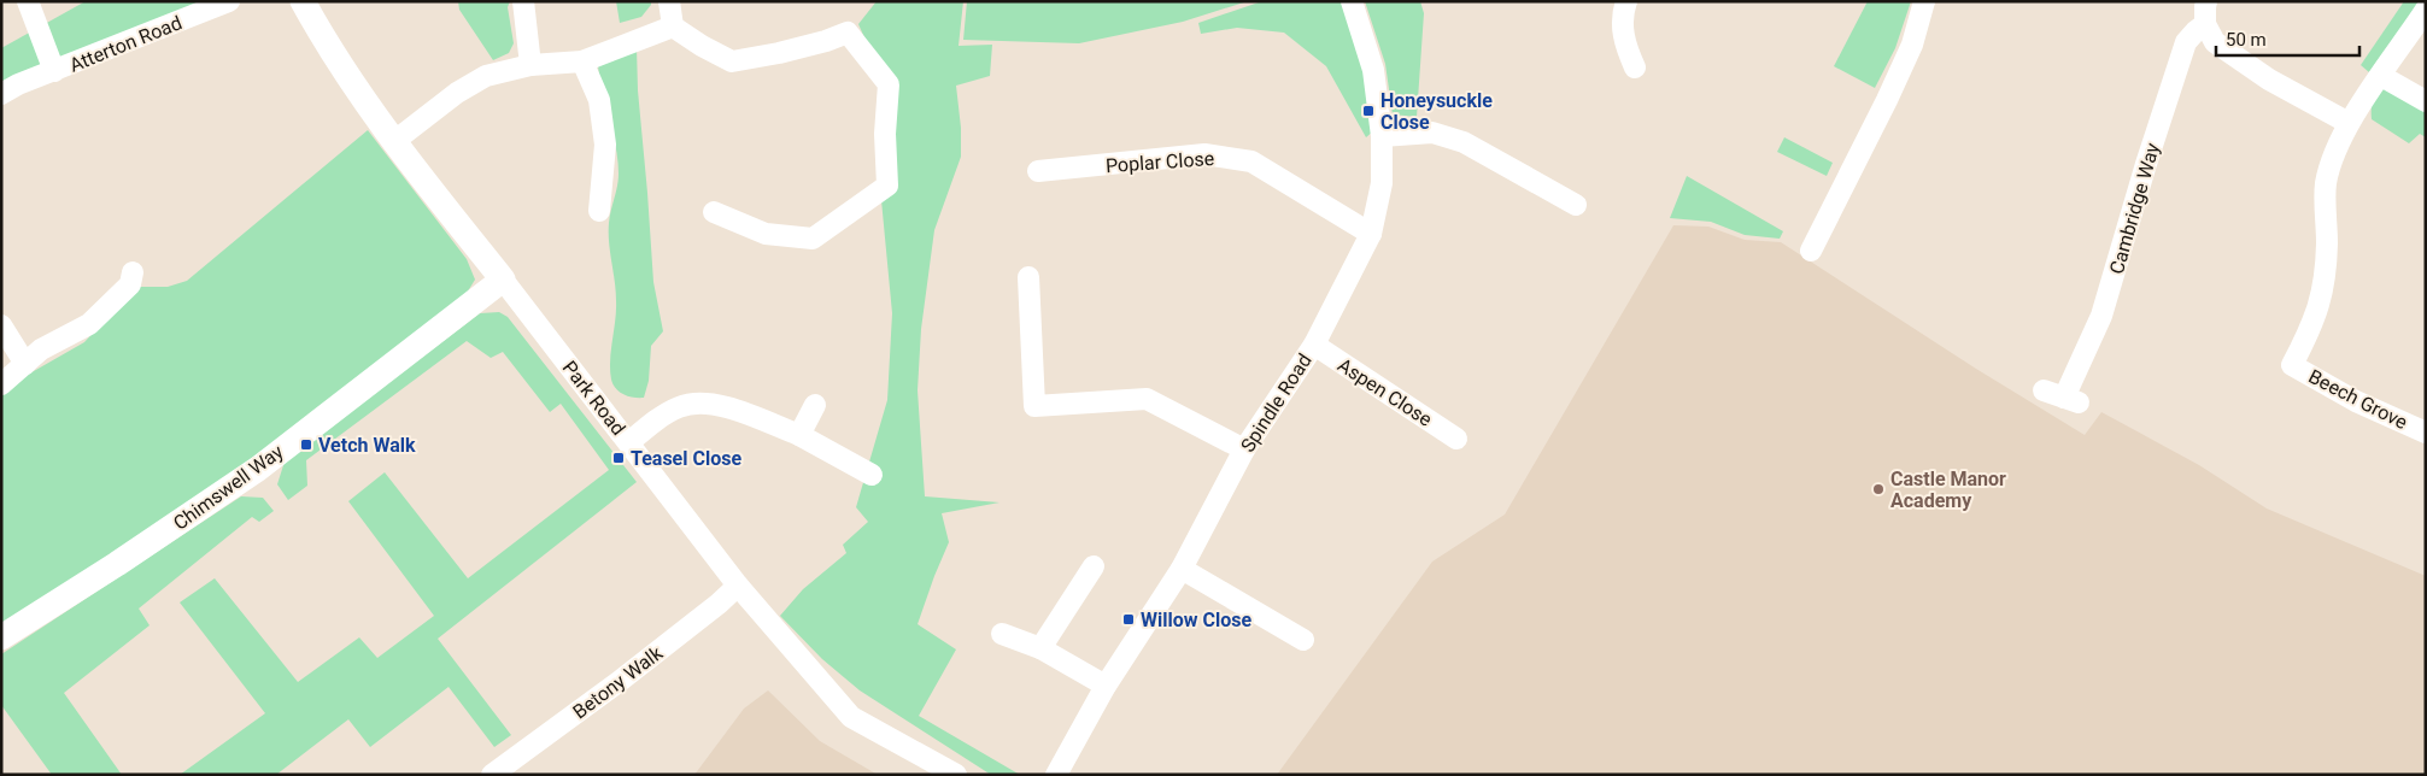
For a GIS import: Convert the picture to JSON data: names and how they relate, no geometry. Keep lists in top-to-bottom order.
{
  "streets": {
    "street": [
      "Atterton Road",
      "Poplar Close",
      "Cambridge Way",
      "Aspen Close",
      "Park Road",
      "Beech Grove",
      "Spindle Road",
      "Chimswell Way",
      "Betony Walk"
    ]
  },
  "crossings": [
    ["Poplar Close", "Spindle Road"],
    ["Aspen Close", "Spindle Road"],
    ["Park Road", "Chimswell Way"],
    ["Park Road", "Betony Walk"]
  ],
  "places": {
    "transit": [
      "Honeysuckle Close",
      "Vetch Walk",
      "Teasel Close",
      "Willow Close"
    ],
    "other": ["Castle Manor Academy"]
  },
  "scale_bar": "50 m"
}
